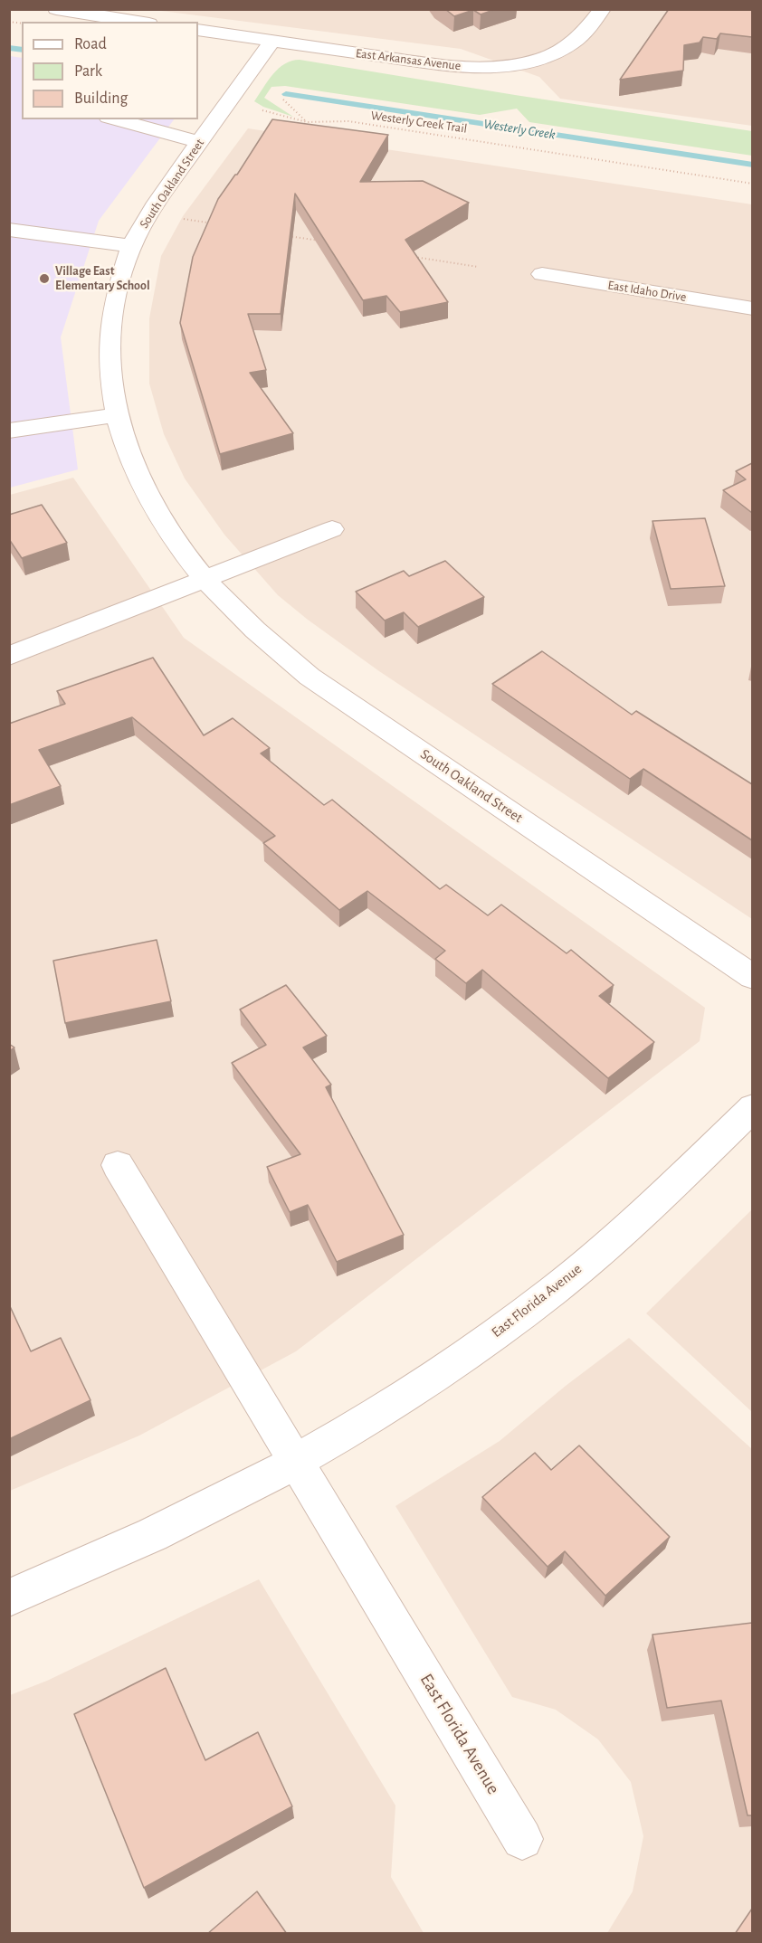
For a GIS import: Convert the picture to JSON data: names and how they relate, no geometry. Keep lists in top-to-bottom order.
{
  "streets": {
    "street": [
      "East Arkansas Avenue",
      "South Oakland Street",
      "East Idaho Drive",
      "East Florida Avenue"
    ],
    "path": ["Westerly Creek Trail"]
  },
  "crossings": [
    ["East Arkansas Avenue", "South Oakland Street"]
  ],
  "water": ["Westerly Creek"],
  "places": ["Village East Elementary School"],
  "legend": ["Road", "Park", "Building"]
}
